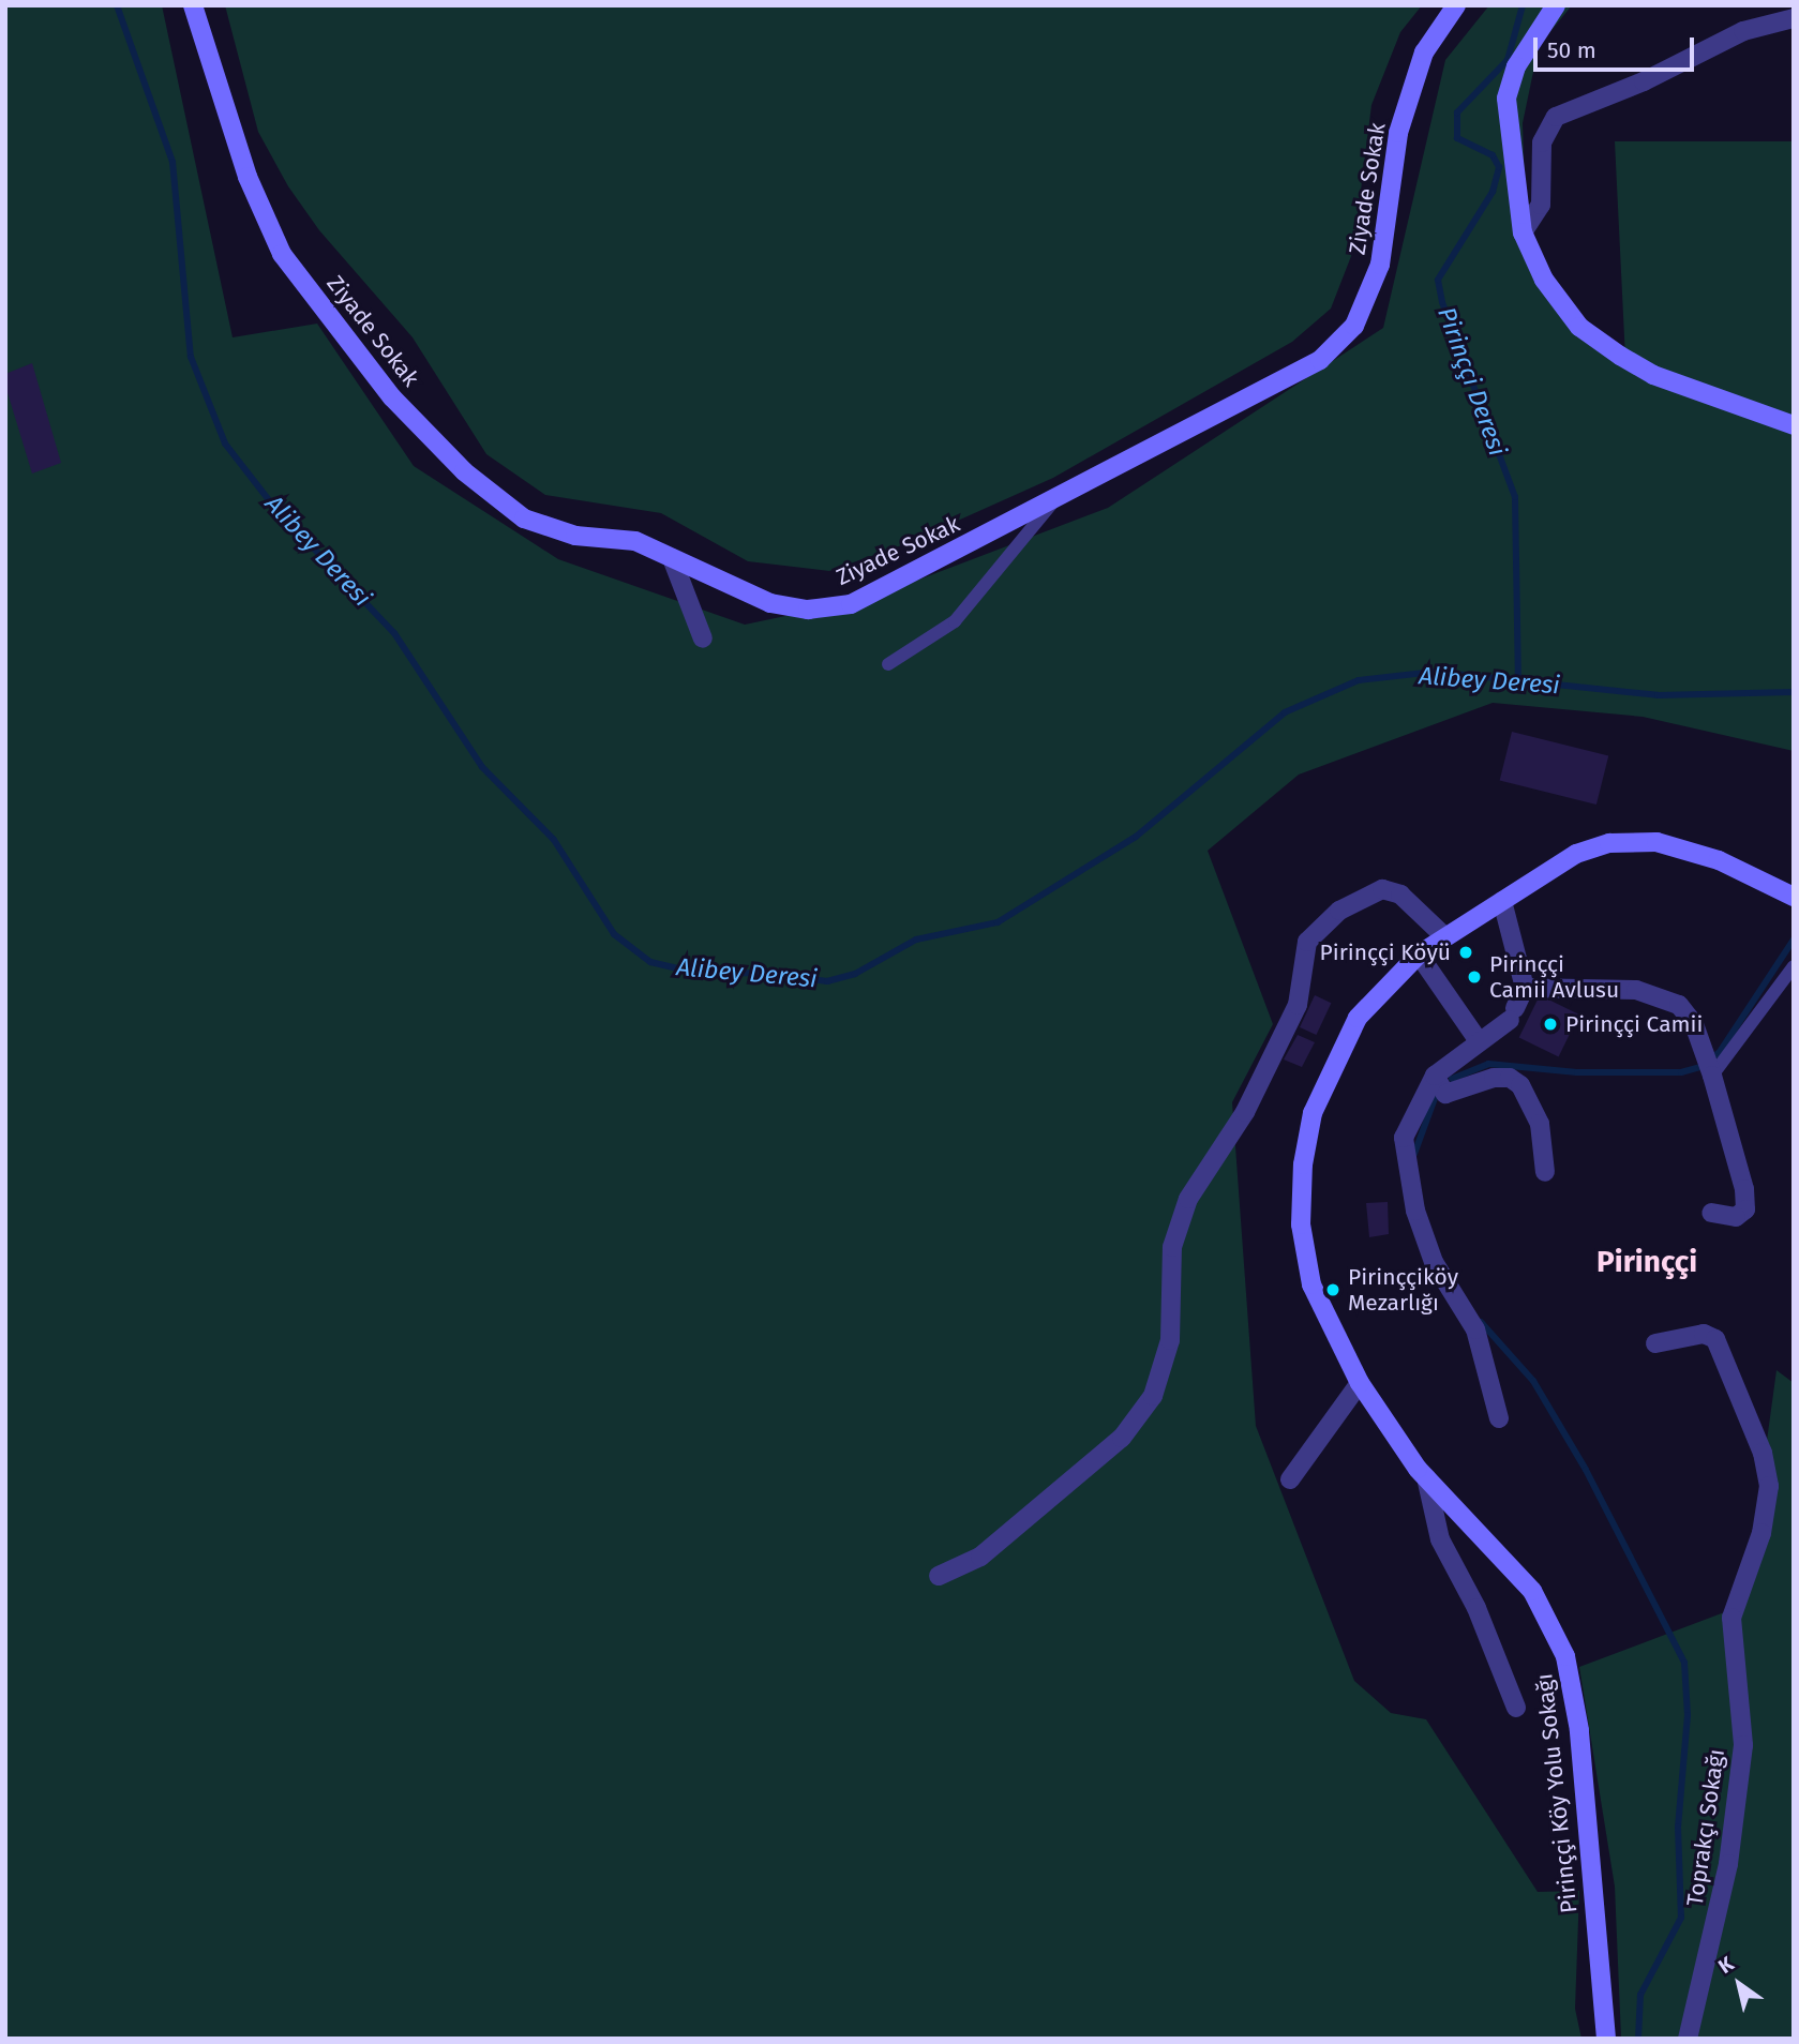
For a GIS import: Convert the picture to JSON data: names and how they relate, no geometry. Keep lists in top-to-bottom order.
{
  "streets": {
    "street": ["Ziyade Sokak", "Pirinççi Köy Yolu Sokağı", "Toprakçı Sokağı"]
  },
  "districts": ["Pirinççi"],
  "water": ["Pirinççi Deresi", "Alibey Deresi"],
  "places": [
    "Pirinççi Köyü",
    "Pirinççi Camii Avlusu",
    "Pirinççi Camii",
    "Pirinççiköy Mezarlığı"
  ],
  "scale_bar": "50 m",
  "north": "top left"
}
